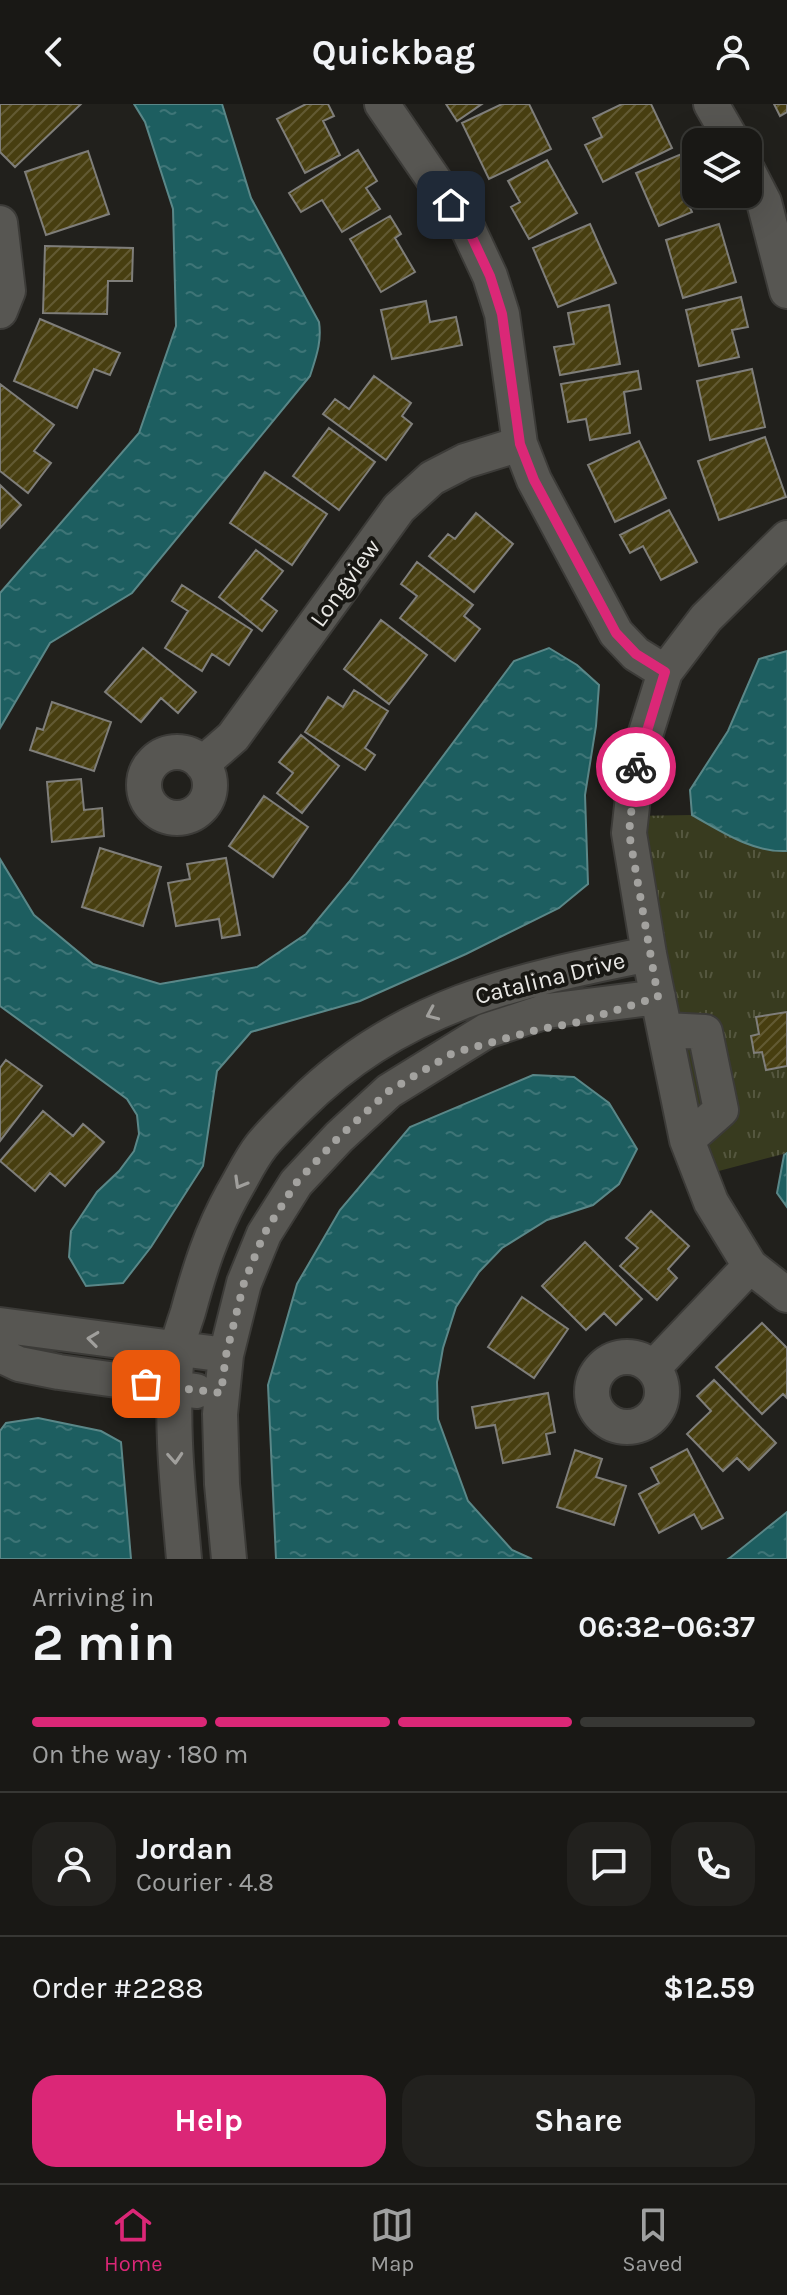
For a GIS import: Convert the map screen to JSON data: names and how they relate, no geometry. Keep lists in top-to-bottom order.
{
  "streets": {
    "street": ["Longview", "Catalina Drive"]
  },
  "page": {
    "header": "Quickbag",
    "heading": ["2 min", "Arriving in", "06:32–06:37"],
    "panel": [
      "Jordan",
      "Courier · 4.8",
      "Order #2288",
      "$12.59"
    ],
    "bar": "On the way · 180 m",
    "buttons": ["Help", "Share"],
    "tabs": ["Home", "Map", "Saved"]
  }
}
